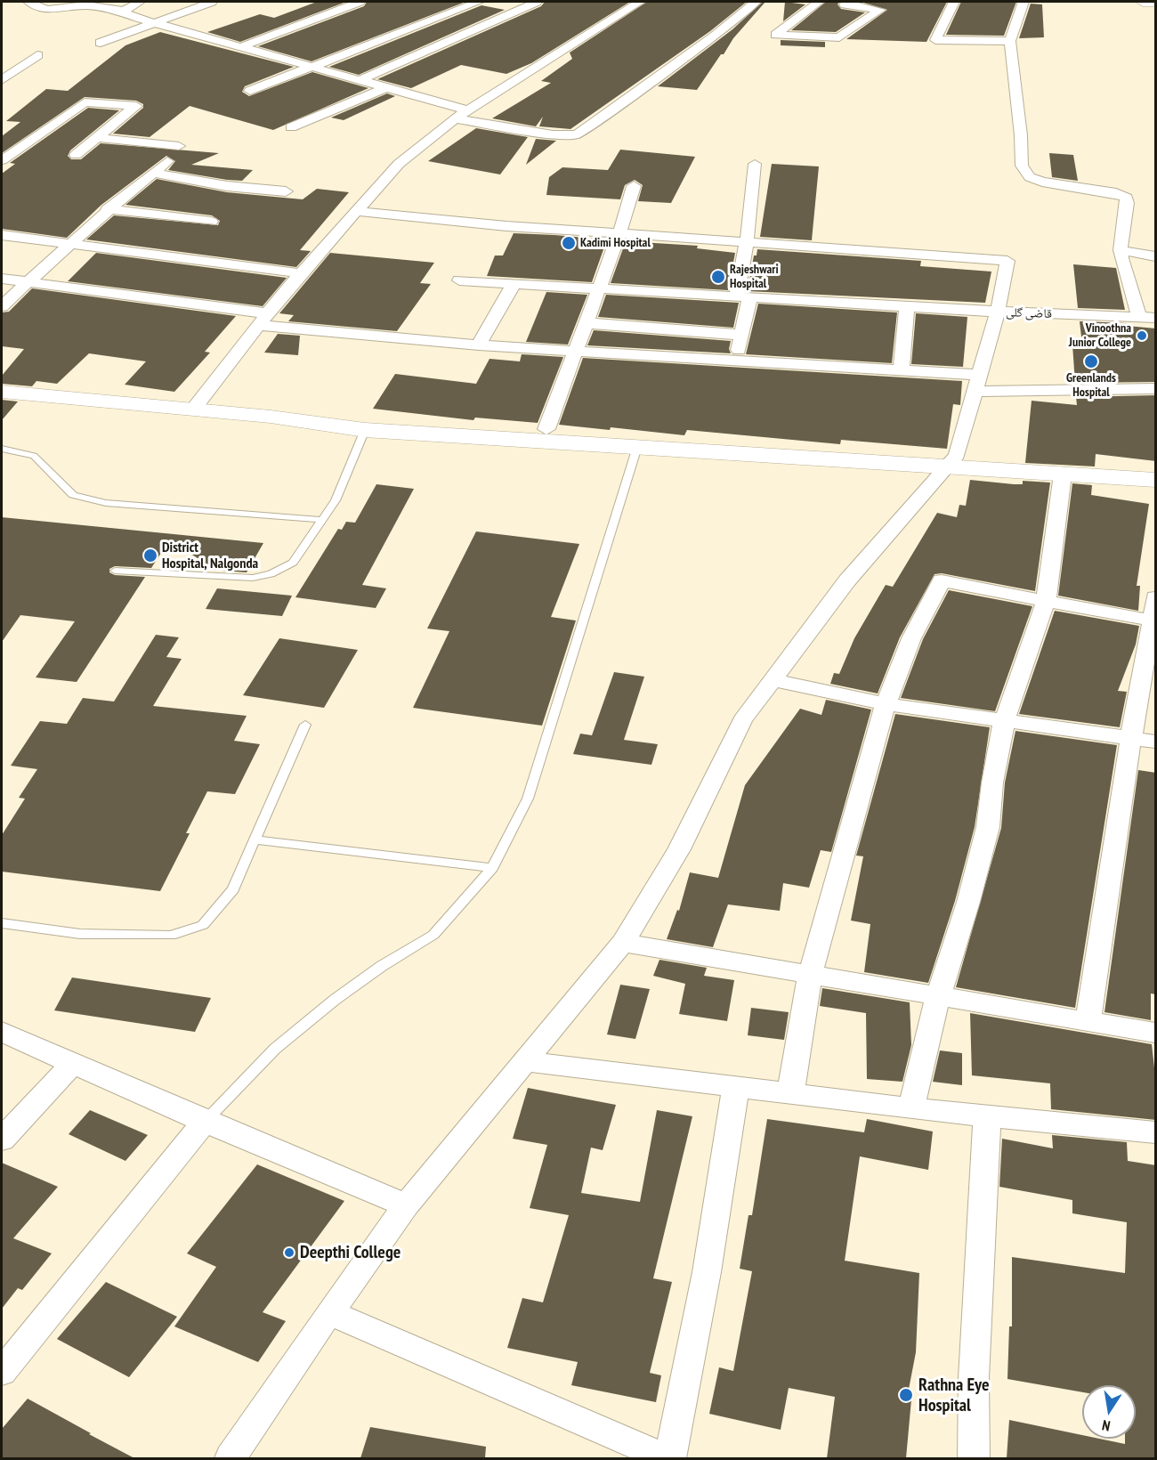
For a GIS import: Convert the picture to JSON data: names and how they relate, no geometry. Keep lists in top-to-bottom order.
{
  "streets": {
    "street": ["قاضی گلی"]
  },
  "places": [
    "Kadimi Hospital",
    "Rajeshwari Hospital",
    "Vinoothna Junior College",
    "Greenlands Hospital",
    "District Hospital, Nalgonda",
    "Deepthi College",
    "Rathna Eye Hospital"
  ],
  "north": "bottom"
}
